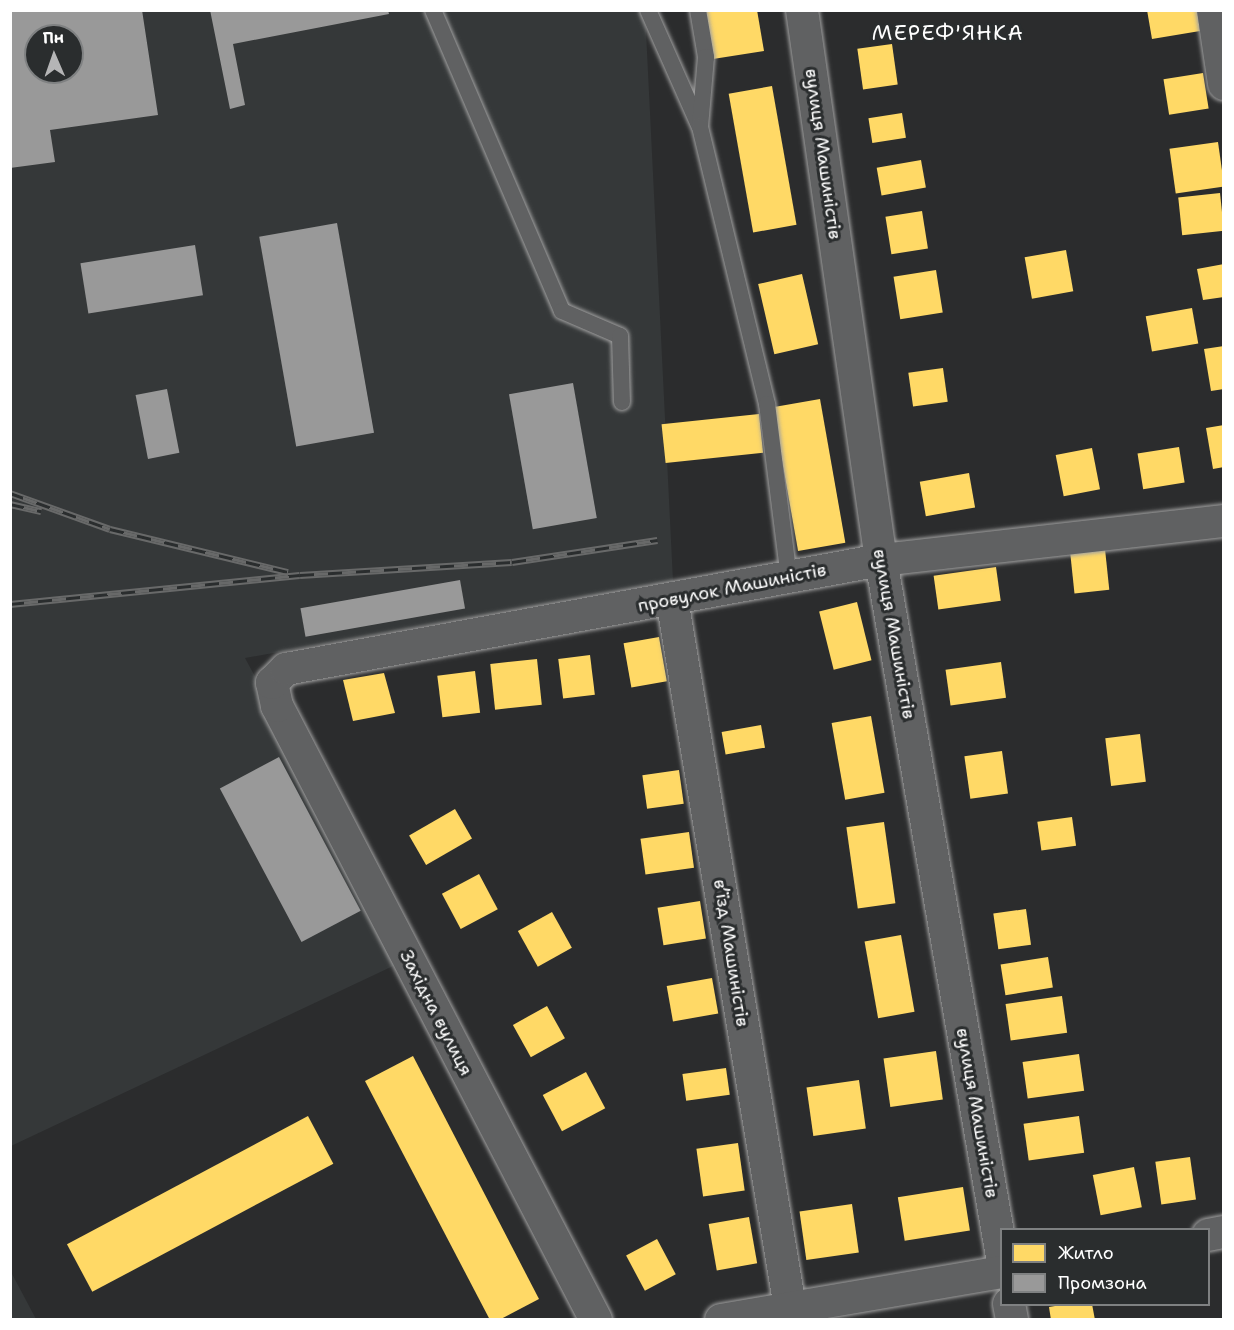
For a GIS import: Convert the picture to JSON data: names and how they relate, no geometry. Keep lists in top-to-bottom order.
{
  "streets": {
    "street": [
      "вулиця Машиністів",
      "провулок Машиністів",
      "в’їзд Машиністів",
      "Західна вулиця"
    ]
  },
  "crossings": [
    ["вулиця Машиністів", "провулок Машиністів"],
    ["провулок Машиністів", "в’їзд Машиністів"],
    ["провулок Машиністів", "Західна вулиця"]
  ],
  "districts": ["МЕРЕФ'ЯНКА"],
  "legend": ["Житло", "Промзона"],
  "north": "top"
}
